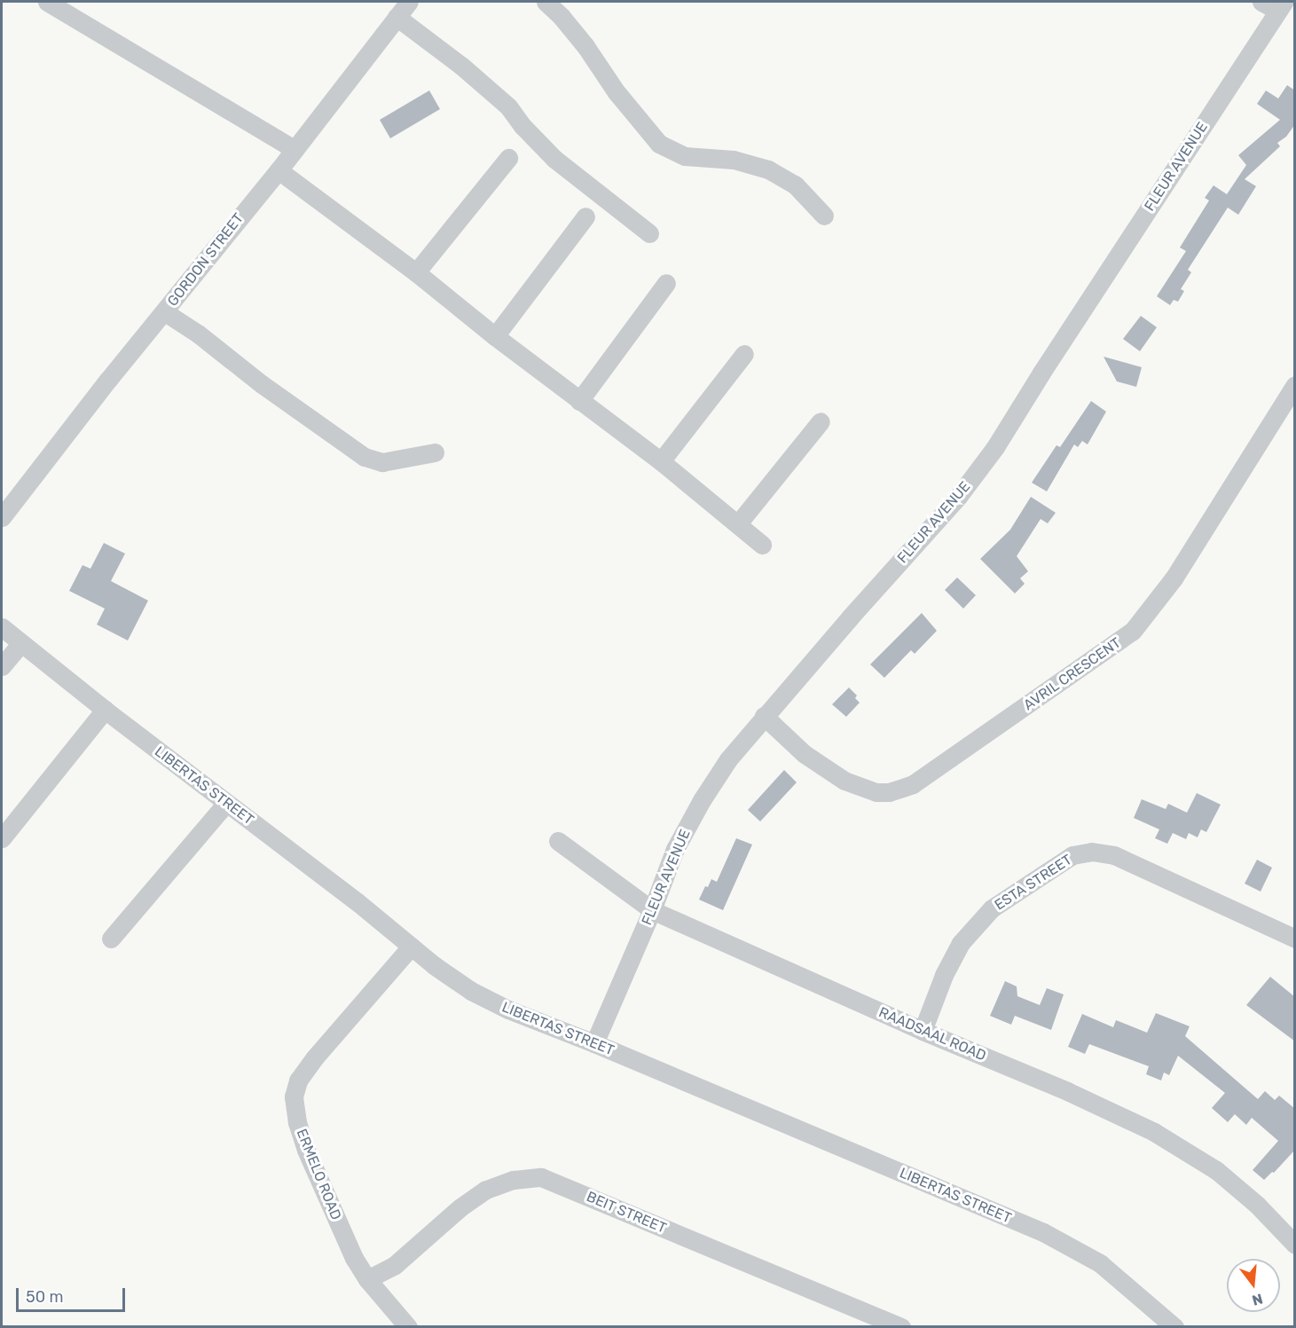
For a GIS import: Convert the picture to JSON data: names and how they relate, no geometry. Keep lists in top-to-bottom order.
{
  "streets": {
    "street": [
      "FLEUR AVENUE",
      "GORDON STREET",
      "AVRIL CRESCENT",
      "LIBERTAS STREET",
      "ESTA STREET",
      "RAADSAAL ROAD",
      "ERMELO ROAD",
      "BEIT STREET"
    ]
  },
  "crossings": [
    ["FLEUR AVENUE", "AVRIL CRESCENT"],
    ["FLEUR AVENUE", "LIBERTAS STREET"],
    ["FLEUR AVENUE", "RAADSAAL ROAD"],
    ["LIBERTAS STREET", "ERMELO ROAD"],
    ["ESTA STREET", "RAADSAAL ROAD"],
    ["ERMELO ROAD", "BEIT STREET"]
  ],
  "scale_bar": "50 m",
  "north": "bottom"
}
